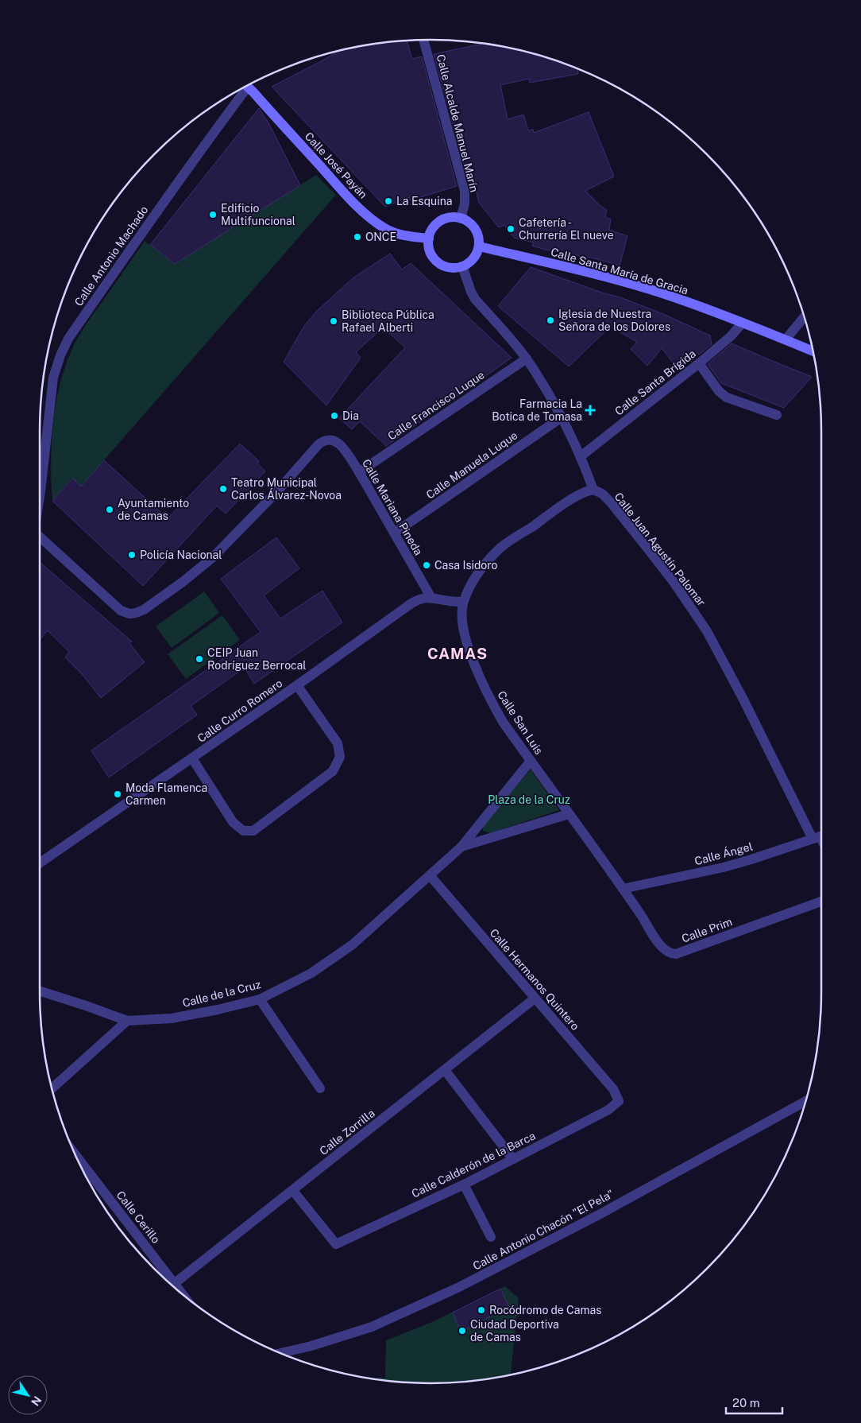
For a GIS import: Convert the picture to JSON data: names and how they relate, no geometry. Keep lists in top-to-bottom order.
{
  "streets": {
    "street": [
      "Calle Alcalde Manuel Marín",
      "Calle José Payán",
      "Calle Antonio Machado",
      "Calle Santa María de Gracia",
      "Calle Santa Brígida",
      "Calle Francisco Luque",
      "Calle Manuela Luque",
      "Calle Mariana Pineda",
      "Calle Juan Agustín Palomar",
      "Calle Curro Romero",
      "Calle San Luis",
      "Calle Ángel",
      "Calle Prim",
      "Calle Hermanos Quintero",
      "Calle de la Cruz",
      "Calle Zorrilla",
      "Calle Calderón de la Barca",
      "Calle Cerillo",
      "Calle Antonio Chacón \"El Pela\""
    ]
  },
  "crossings": [
    ["Calle Alcalde Manuel Marín", "Calle José Payán"],
    ["Calle Alcalde Manuel Marín", "Calle Santa María de Gracia"],
    ["Calle José Payán", "Calle Santa María de Gracia"],
    ["Calle Santa María de Gracia", "Calle Santa Brígida"],
    ["Calle Francisco Luque", "Calle Mariana Pineda"],
    ["Calle Manuela Luque", "Calle Mariana Pineda"],
    ["Calle Mariana Pineda", "Calle Curro Romero"],
    ["Calle Juan Agustín Palomar", "Calle San Luis"],
    ["Calle Juan Agustín Palomar", "Calle Ángel"],
    ["Calle Curro Romero", "Calle San Luis"],
    ["Calle San Luis", "Calle Ángel"],
    ["Calle San Luis", "Calle Prim"],
    ["Calle San Luis", "Calle de la Cruz"],
    ["Calle Ángel", "Calle Prim"],
    ["Calle Hermanos Quintero", "Calle de la Cruz"],
    ["Calle Hermanos Quintero", "Calle Zorrilla"],
    ["Calle Hermanos Quintero", "Calle Calderón de la Barca"],
    ["Calle Zorrilla", "Calle Calderón de la Barca"],
    ["Calle Zorrilla", "Calle Cerillo"]
  ],
  "districts": ["CAMAS"],
  "parks": ["Plaza de la Cruz"],
  "places": {
    "other": [
      "La Esquina",
      "Edificio Multifuncional",
      "Cafetería - Churrería El nueve",
      "ONCE",
      "Iglesia de Nuestra Señora de los Dolores",
      "Biblioteca Pública Rafael Alberti",
      "Dia",
      "Teatro Municipal Carlos Álvarez-Novoa",
      "Ayuntamiento de Camas",
      "Policía Nacional",
      "Casa Isidoro",
      "CEIP Juan Rodríguez Berrocal",
      "Moda Flamenca Carmen",
      "Rocódromo de Camas",
      "Ciudad Deportiva de Camas"
    ],
    "health": ["Farmacia La Botica de Tomasa"]
  },
  "scale_bar": "20 m",
  "north": "bottom right"
}
